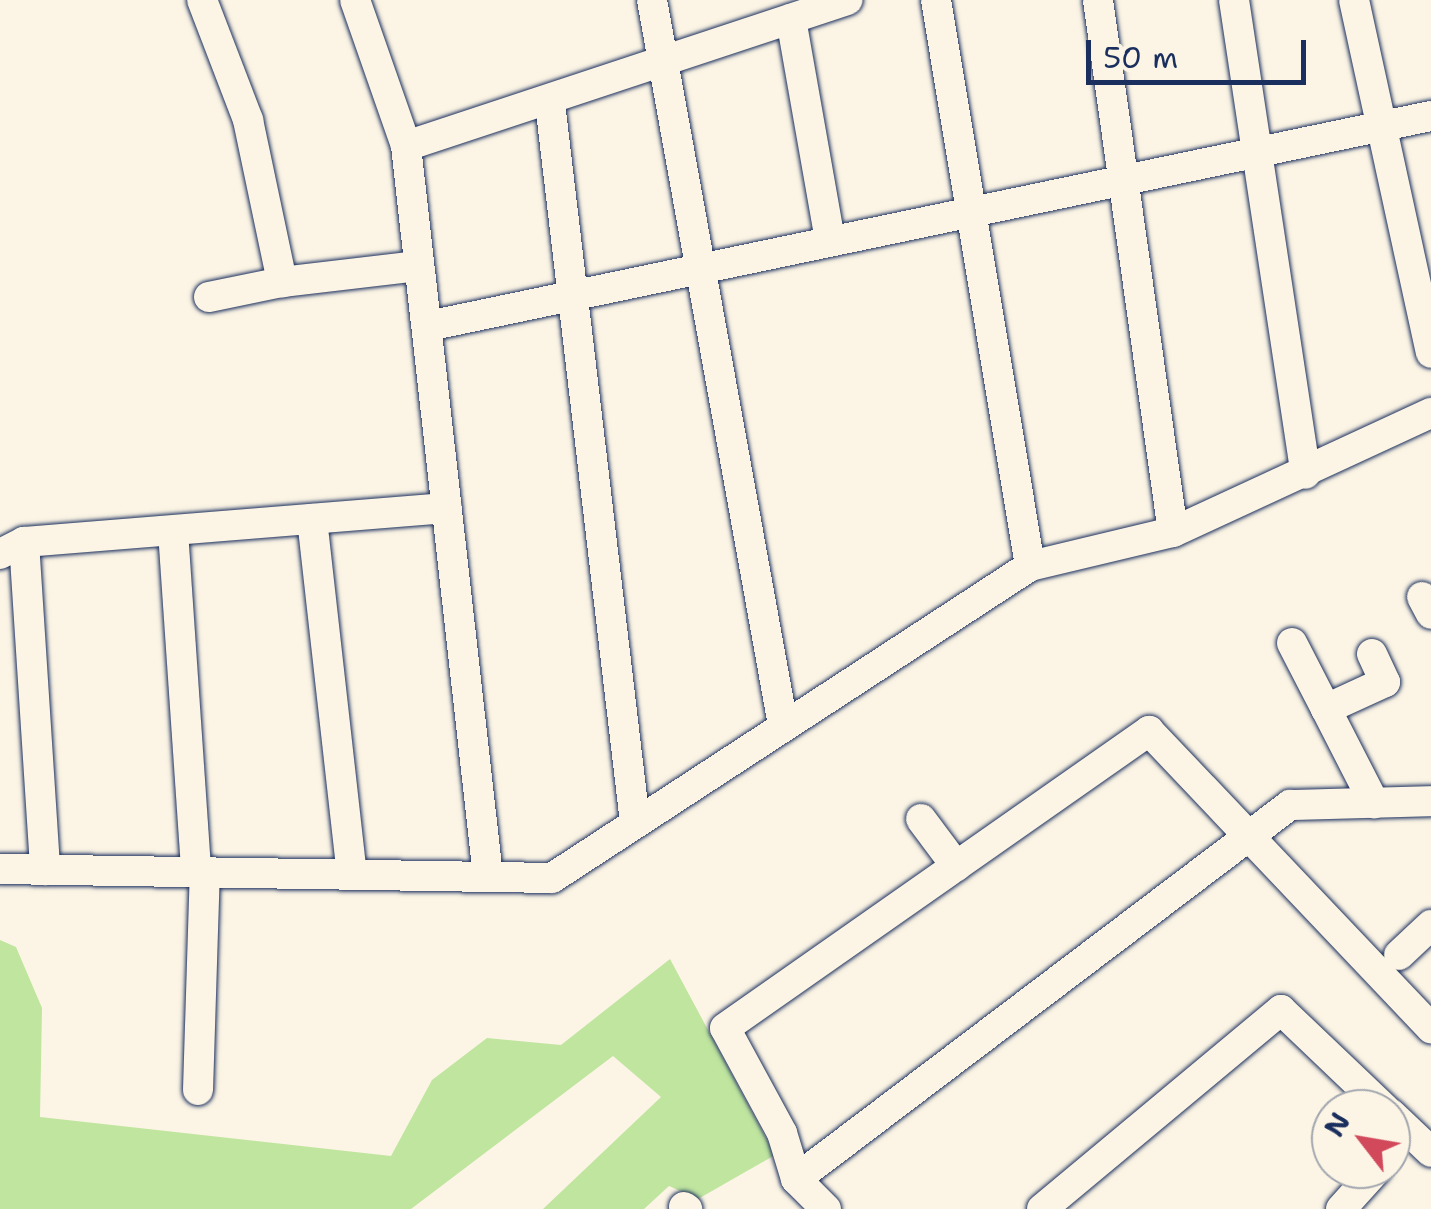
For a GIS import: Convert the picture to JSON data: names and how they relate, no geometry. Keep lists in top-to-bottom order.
{
  "scale_bar": "50 m",
  "north": "top left"
}
